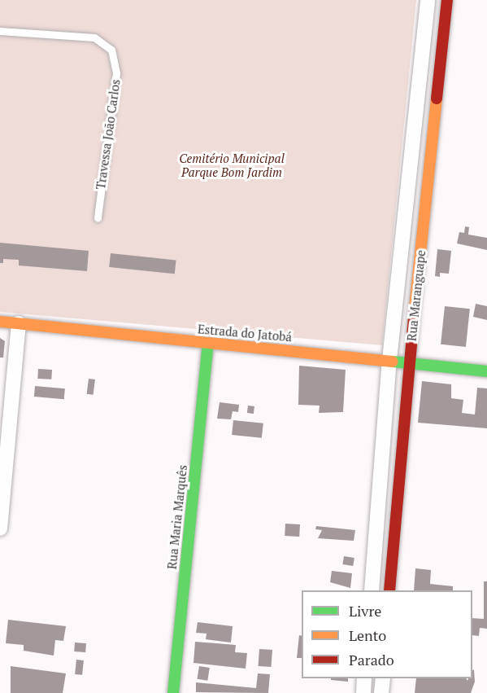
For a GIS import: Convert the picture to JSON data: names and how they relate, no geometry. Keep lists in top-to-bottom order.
{
  "streets": {
    "street": ["Rua Maranguape", "Estrada do Jatobá", "Rua Maria Marquês"],
    "lane": ["Travessa João Carlos"]
  },
  "crossings": [
    ["Rua Maranguape", "Estrada do Jatobá"],
    ["Estrada do Jatobá", "Rua Maria Marquês"]
  ],
  "parks": ["Cemitério Municipal Parque Bom Jardim"],
  "legend": ["Livre", "Lento", "Parado"]
}
